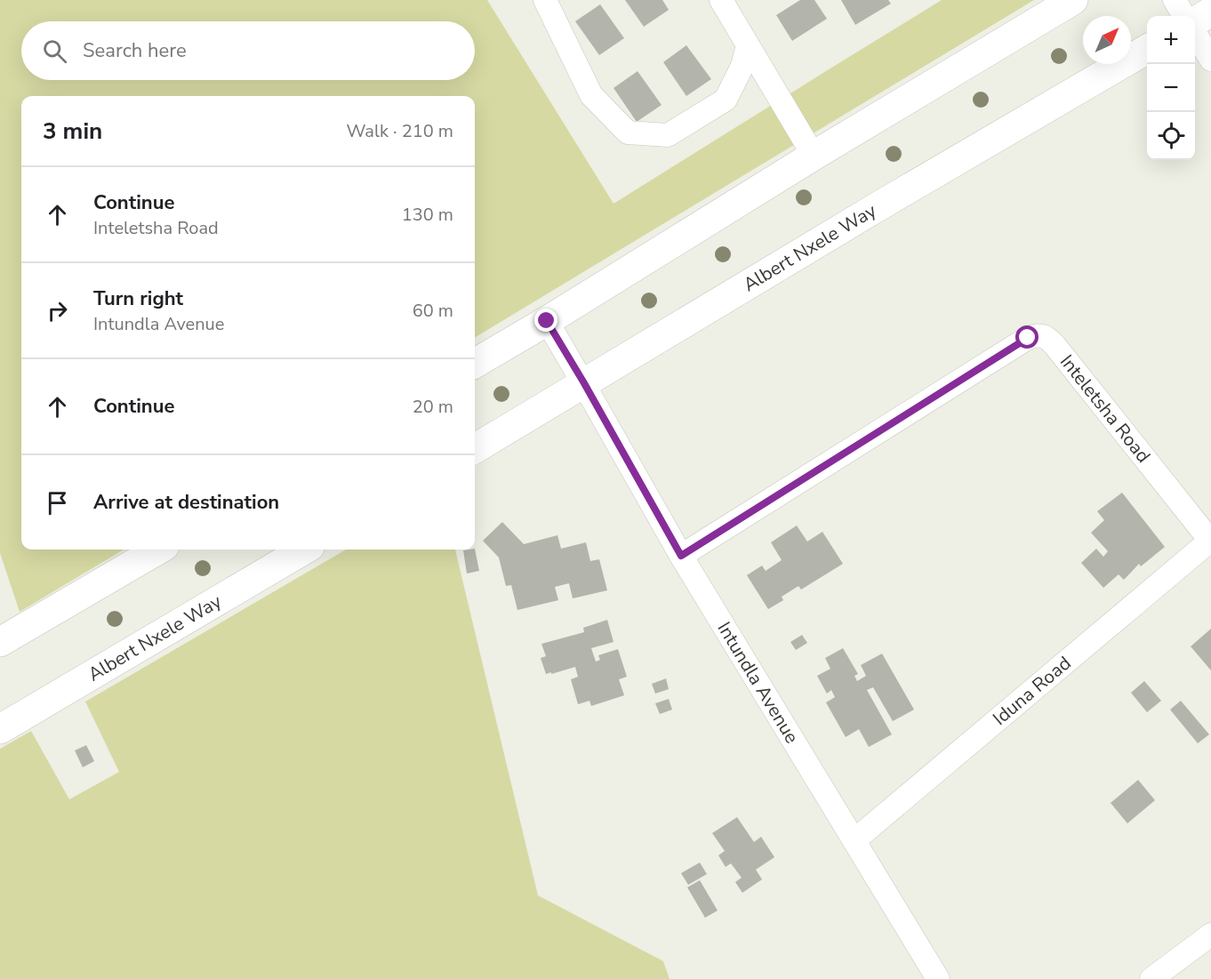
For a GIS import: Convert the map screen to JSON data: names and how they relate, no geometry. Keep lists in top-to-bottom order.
{
  "streets": {
    "main road": ["Albert Nxele Way"],
    "street": ["Inteletsha Road", "Intundla Avenue", "Iduna Road"]
  },
  "crossings": [
    ["Albert Nxele Way", "Intundla Avenue"],
    ["Inteletsha Road", "Intundla Avenue"],
    ["Inteletsha Road", "Iduna Road"],
    ["Intundla Avenue", "Iduna Road"]
  ],
  "north": "top right",
  "page": {
    "map_buttons": ["+", "−"],
    "search": "Search here",
    "heading": ["3 min", "Walk · 210 m"],
    "list": [
      ["Continue", "Inteletsha Road", "130 m"],
      ["Turn right", "Intundla Avenue", "60 m"],
      ["Continue", "20 m"],
      "Arrive at destination"
    ]
  }
}
